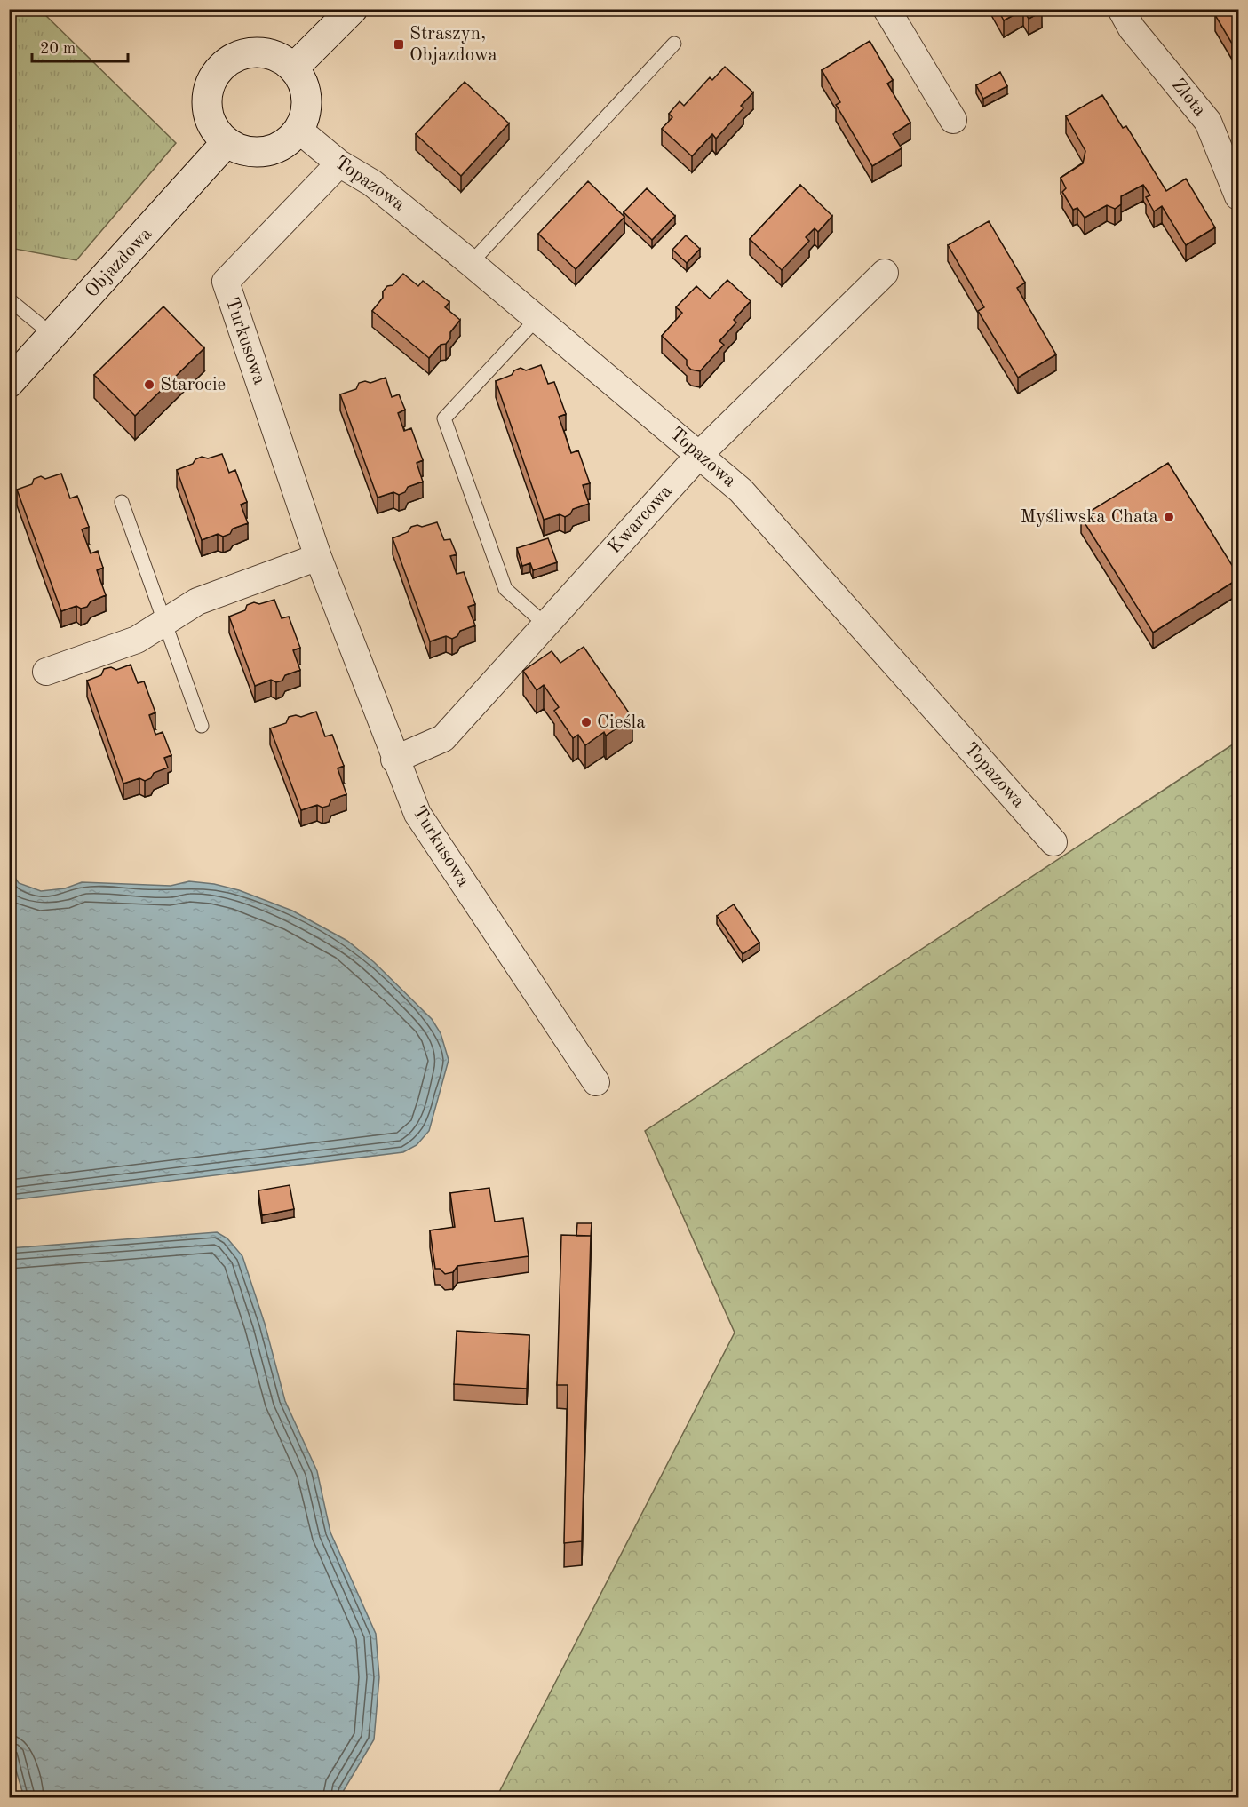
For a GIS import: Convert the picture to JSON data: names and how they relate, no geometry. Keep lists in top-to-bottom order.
{
  "streets": {
    "main road": ["Objazdowa"],
    "street": [
      "Złota",
      "Topazowa",
      "Turkusowa",
      "Kwarcowa"
    ]
  },
  "crossings": [
    ["Topazowa", "Objazdowa"],
    ["Topazowa", "Turkusowa"],
    ["Topazowa", "Kwarcowa"],
    ["Turkusowa", "Kwarcowa"]
  ],
  "places": {
    "transit": ["Straszyn, Objazdowa"],
    "other": ["Starocie", "Myśliwska Chata", "Cieśla"]
  },
  "scale_bar": "20 m"
}
